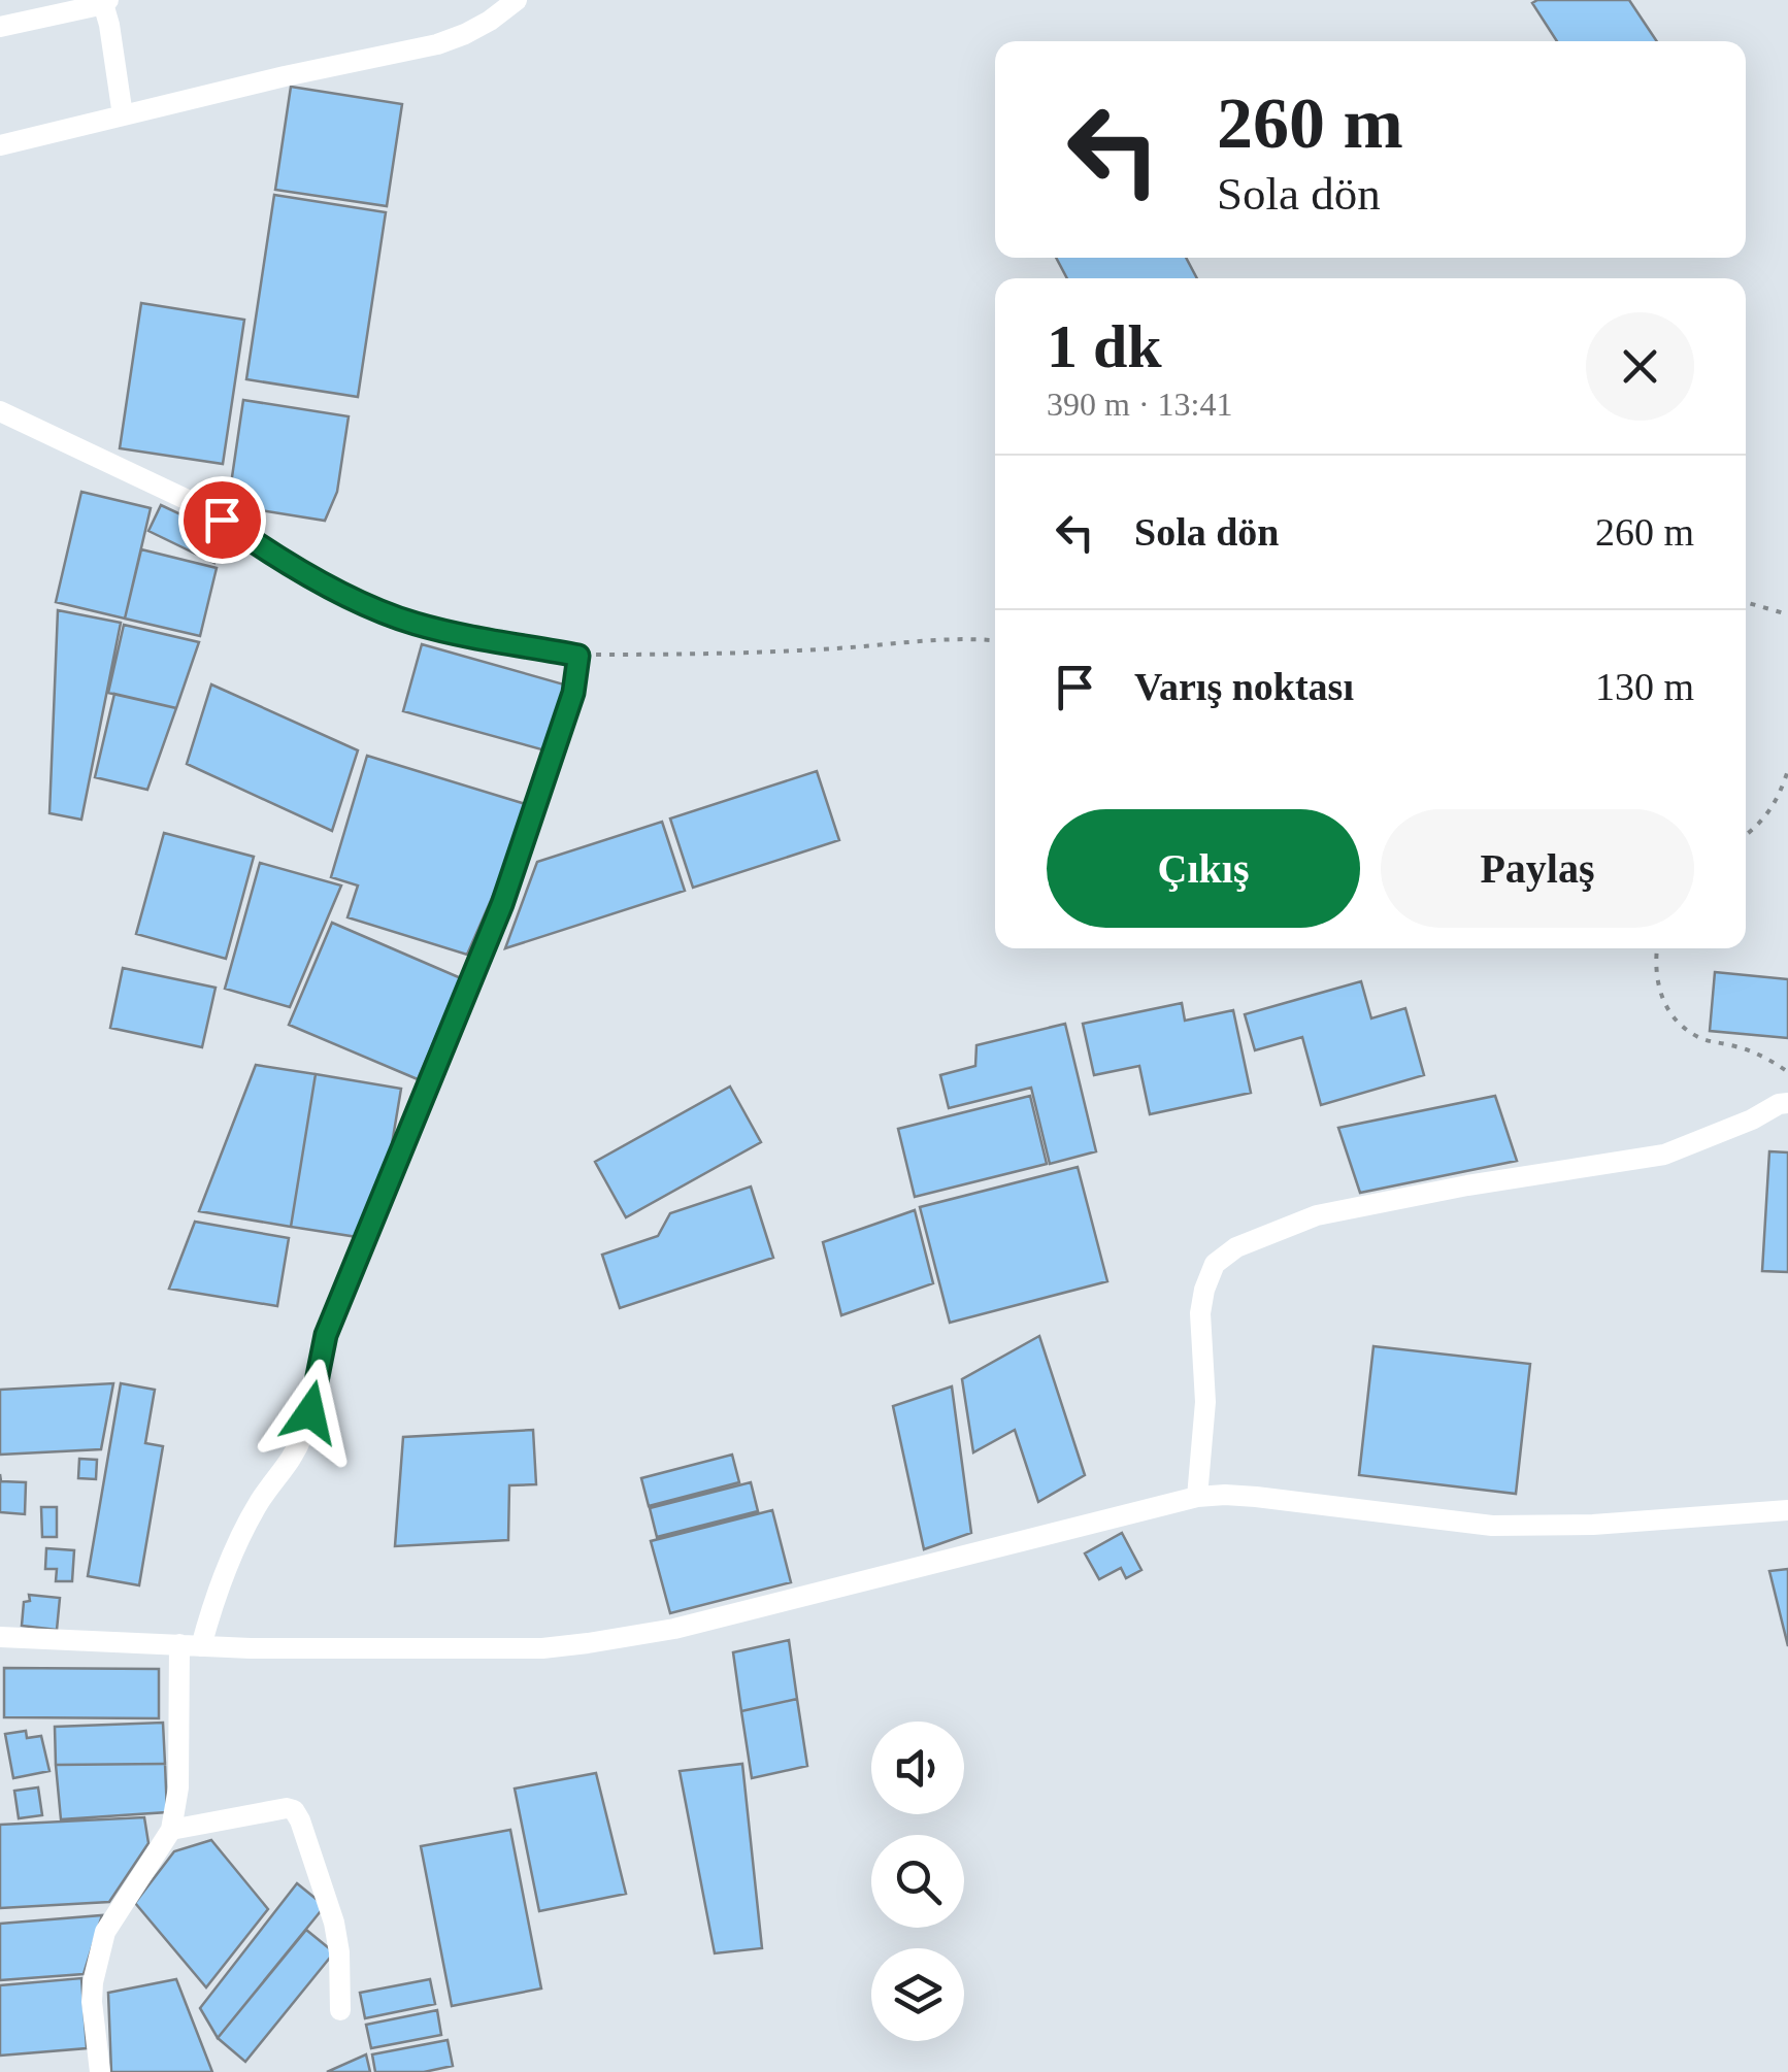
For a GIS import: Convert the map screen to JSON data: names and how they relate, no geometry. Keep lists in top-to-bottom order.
{
  "page": {
    "turn": ["260 m", "Sola dön"],
    "heading": ["1 dk", "390 m · 13:41"],
    "list": [
      {
        "name": "Sola dön",
        "value": "260 m"
      },
      {
        "name": "Varış noktası",
        "value": "130 m"
      }
    ],
    "buttons": ["Çıkış", "Paylaş"]
  }
}
